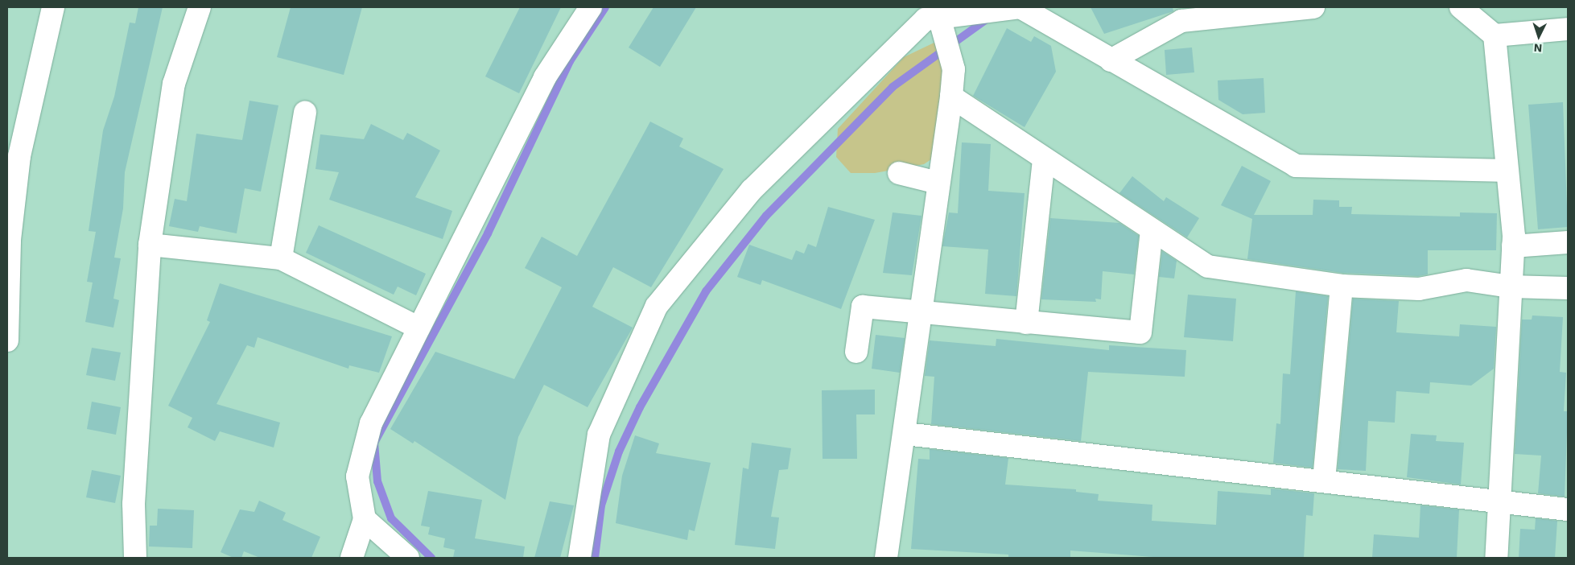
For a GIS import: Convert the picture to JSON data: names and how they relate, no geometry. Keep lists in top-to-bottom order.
{
  "north": "bottom"
}
